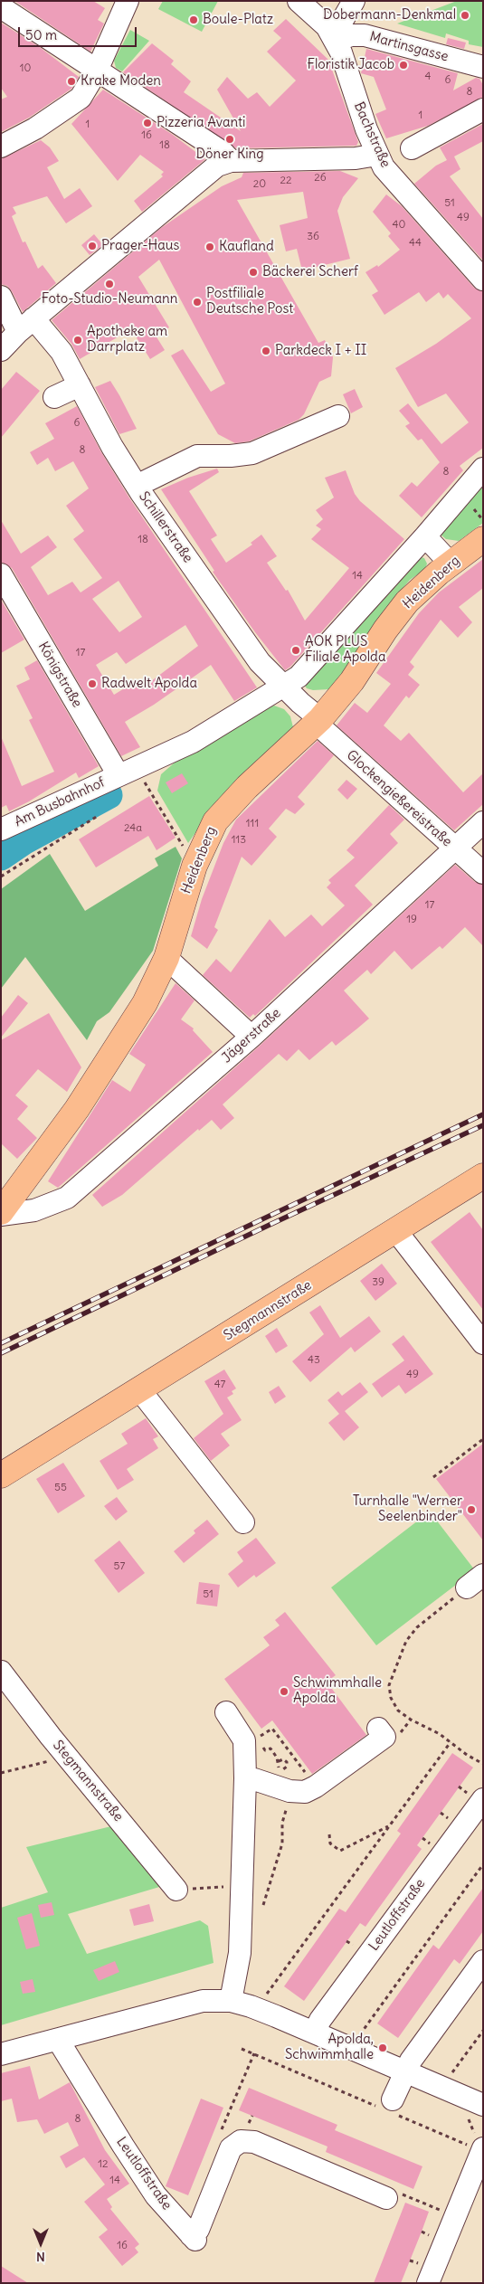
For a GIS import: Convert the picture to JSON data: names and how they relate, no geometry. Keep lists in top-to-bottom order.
{
  "streets": {
    "main road": ["Heidenberg", "Stegmannstraße"],
    "street": [
      "Martinsgasse",
      "Bachstraße",
      "Schillerstraße",
      "Königstraße",
      "Glockengießereistraße",
      "Am Busbahnhof",
      "Jägerstraße",
      "Leutloffstraße"
    ]
  },
  "crossings": [
    ["Martinsgasse", "Bachstraße"],
    ["Schillerstraße", "Heidenberg"],
    ["Schillerstraße", "Glockengießereistraße"],
    ["Heidenberg", "Glockengießereistraße"],
    ["Heidenberg", "Jägerstraße"],
    ["Königstraße", "Am Busbahnhof"],
    ["Glockengießereistraße", "Jägerstraße"]
  ],
  "places": [
    "Dobermann-Denkmal",
    "Boule-Platz",
    "Floristik Jacob",
    "Krake Moden",
    "Pizzeria Avanti",
    "Döner King",
    "Prager-Haus",
    "Kaufland",
    "Bäckerei Scherf",
    "Foto-Studio-Neumann",
    "Postfiliale Deutsche Post",
    "Apotheke am Darrplatz",
    "Parkdeck I + II",
    "AOK PLUS Filiale Apolda",
    "Radwelt Apolda",
    "Turnhalle \"Werner Seelenbinder\"",
    "Schwimmhalle Apolda",
    "Apolda, Schwimmhalle"
  ],
  "house_numbers": [
    "10",
    "4",
    "6",
    "8",
    "1",
    "1",
    "16",
    "18",
    "26",
    "22",
    "20",
    "51",
    "49",
    "40",
    "36",
    "44",
    "6",
    "8",
    "8",
    "18",
    "14",
    "17",
    "111",
    "24a",
    "113",
    "17",
    "19",
    "39",
    "43",
    "49",
    "47",
    "55",
    "57",
    "51",
    "8",
    "12",
    "14",
    "16"
  ],
  "scale_bar": "50 m",
  "north": "bottom"
}
